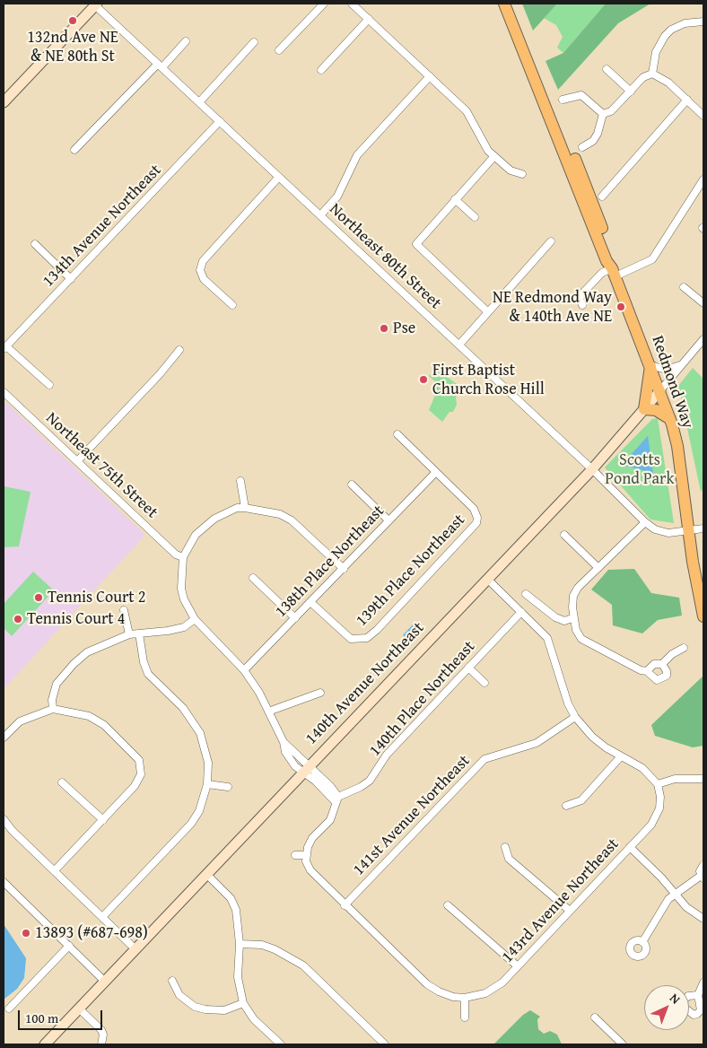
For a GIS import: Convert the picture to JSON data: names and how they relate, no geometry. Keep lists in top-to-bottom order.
{
  "streets": {
    "main road": ["Redmond Way", "140th Avenue Northeast"],
    "street": [
      "134th Avenue Northeast",
      "Northeast 80th Street",
      "Northeast 75th Street",
      "138th Place Northeast",
      "139th Place Northeast",
      "140th Place Northeast",
      "141st Avenue Northeast",
      "143rd Avenue Northeast"
    ]
  },
  "crossings": [
    ["134th Avenue Northeast", "Northeast 80th Street"],
    ["Northeast 80th Street", "Redmond Way"],
    ["Northeast 80th Street", "140th Avenue Northeast"],
    ["Redmond Way", "140th Avenue Northeast"],
    ["Northeast 75th Street", "138th Place Northeast"],
    ["Northeast 75th Street", "139th Place Northeast"],
    ["138th Place Northeast", "139th Place Northeast"]
  ],
  "parks": ["Scotts Pond Park"],
  "places": [
    "132nd Ave NE & NE 80th St",
    "NE Redmond Way & 140th Ave NE",
    "Pse",
    "First Baptist Church Rose Hill",
    "Tennis Court 2",
    "Tennis Court 4",
    "13893 (#687-698)"
  ],
  "scale_bar": "100 m",
  "north": "top right"
}
